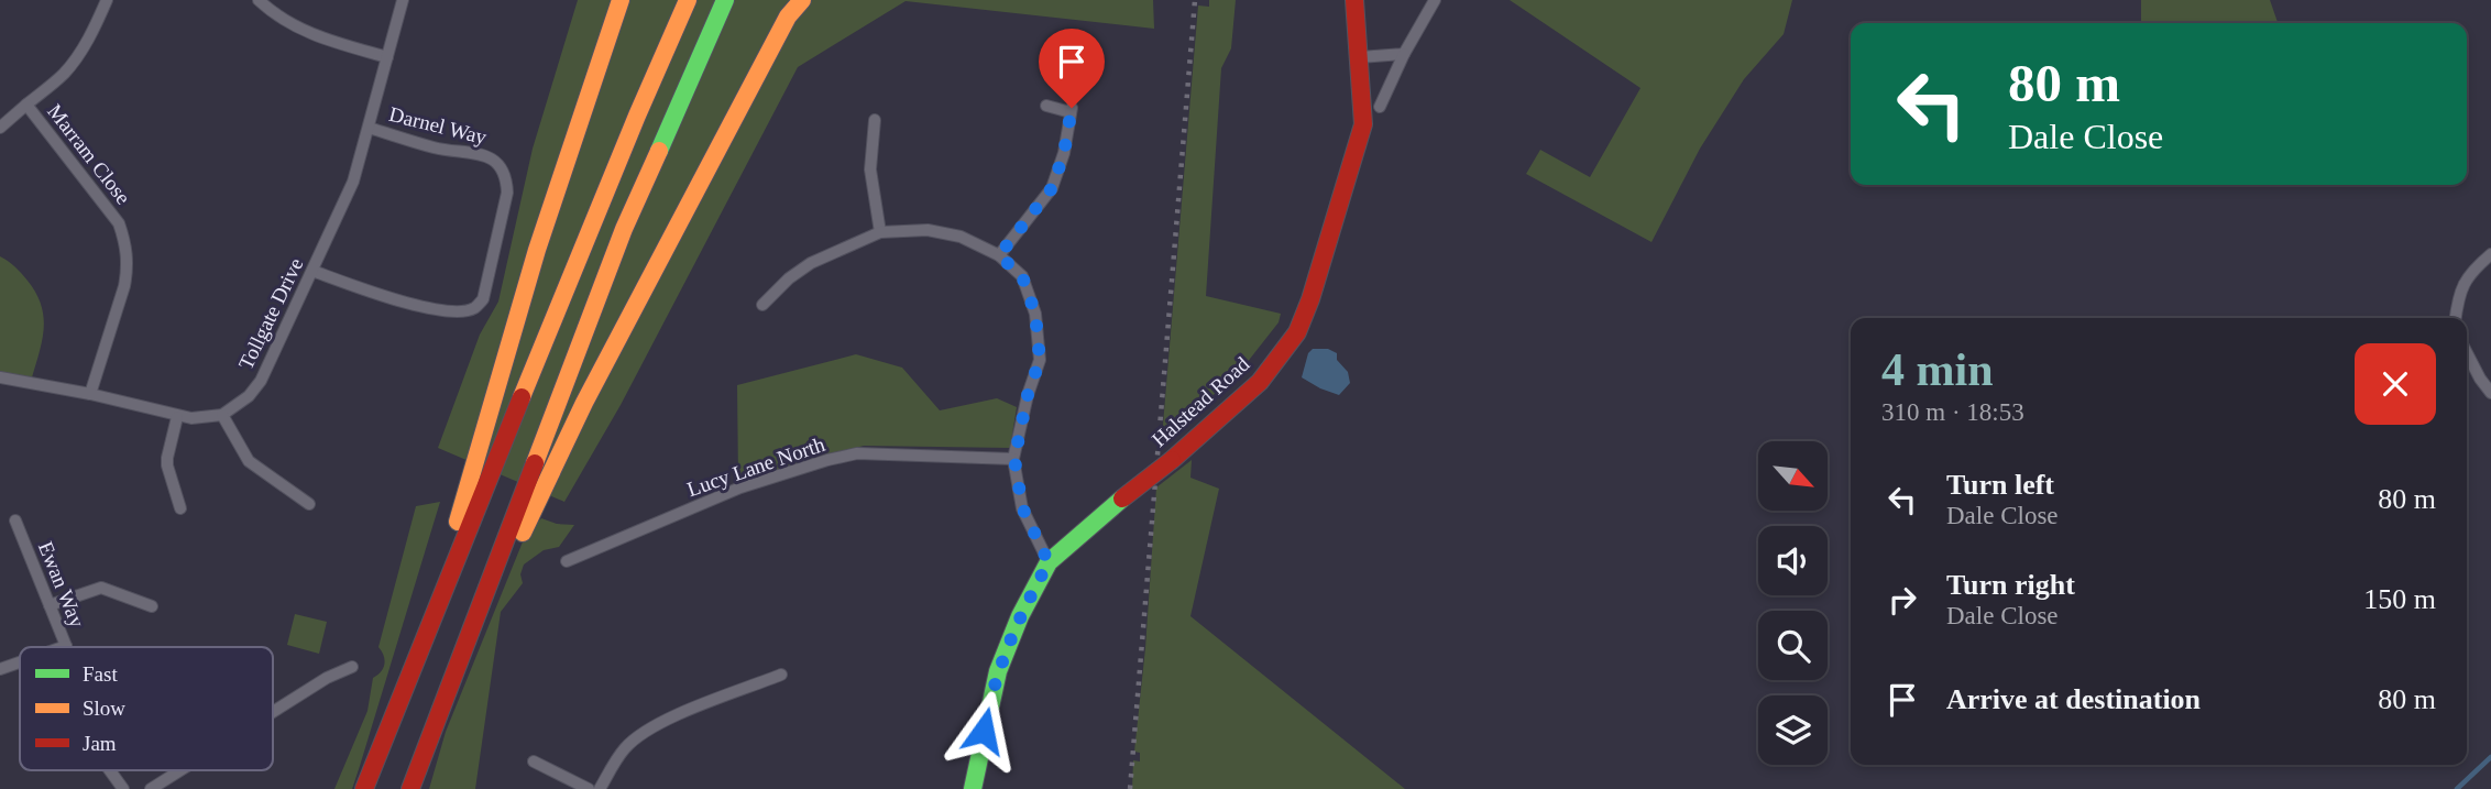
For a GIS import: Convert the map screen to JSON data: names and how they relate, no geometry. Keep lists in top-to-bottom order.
{
  "streets": {
    "main road": ["Halstead Road"],
    "street": [
      "Darnel Way",
      "Marram Close",
      "Tollgate Drive",
      "Lucy Lane North",
      "Ewan Way"
    ]
  },
  "crossings": [
    ["Darnel Way", "Tollgate Drive"]
  ],
  "legend": ["Fast", "Slow", "Jam"],
  "north": "bottom right",
  "page": {
    "turn": ["80 m", "Dale Close"],
    "heading": ["4 min", "310 m · 18:53"],
    "list": [
      {
        "name": "Turn left",
        "note": "Dale Close",
        "value": "80 m"
      },
      {
        "name": "Turn right",
        "note": "Dale Close",
        "value": "150 m"
      },
      {
        "name": "Arrive at destination",
        "value": "80 m"
      }
    ]
  }
}
